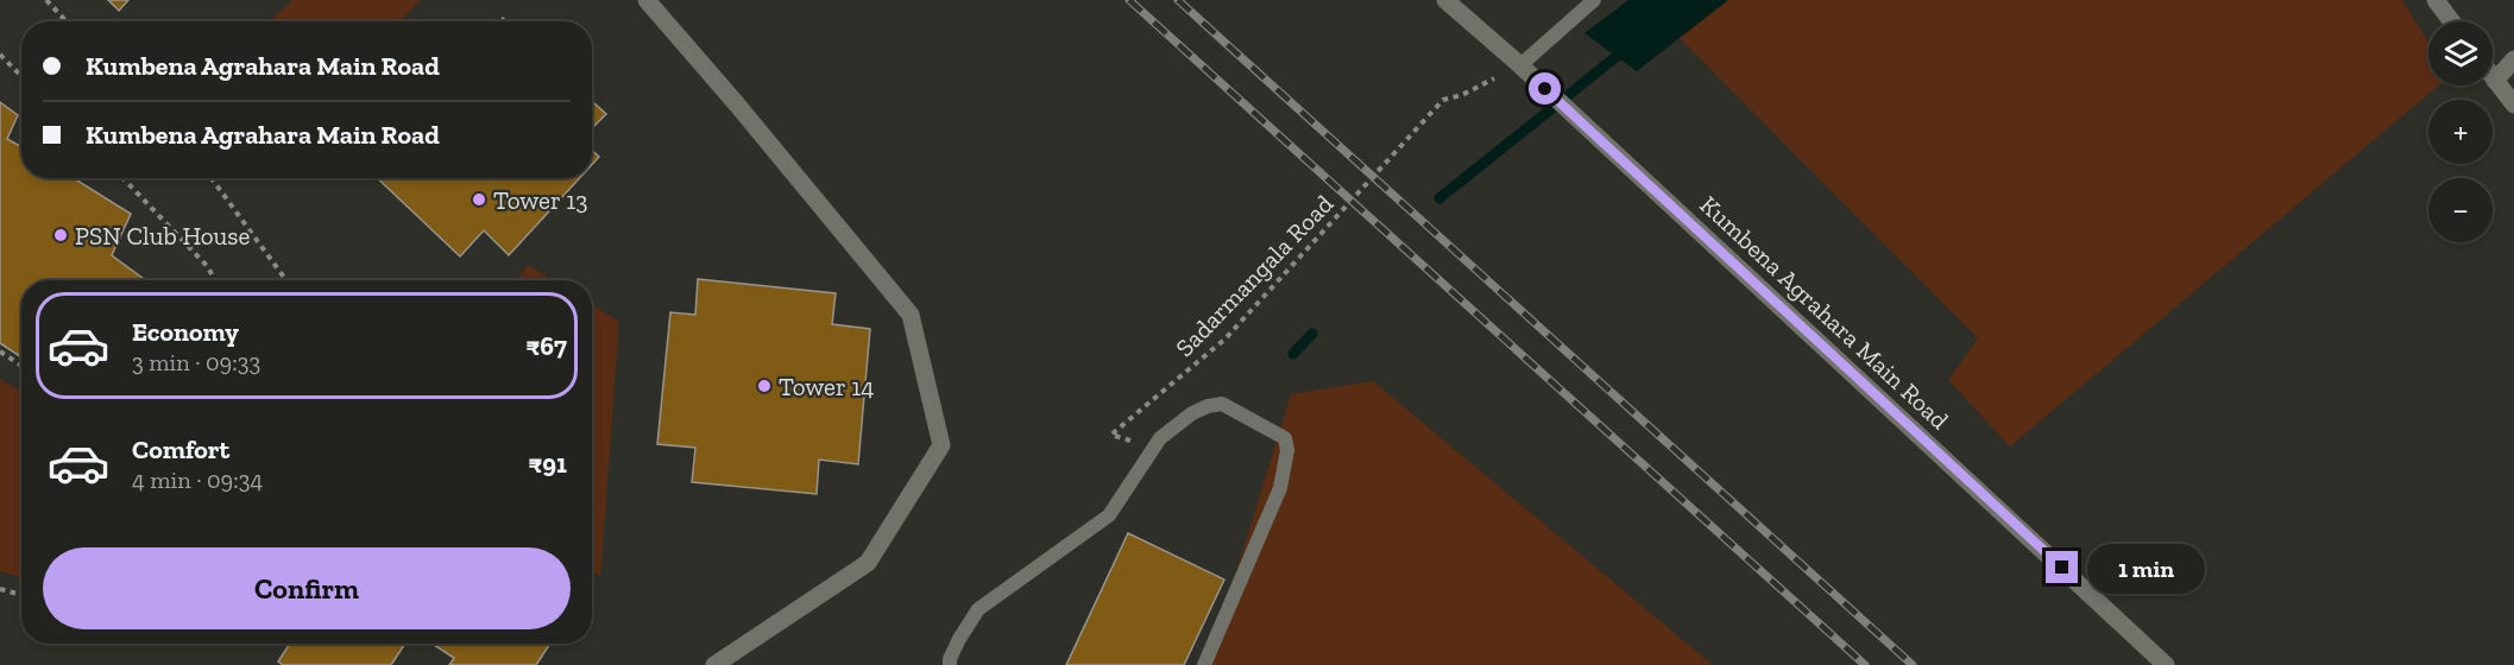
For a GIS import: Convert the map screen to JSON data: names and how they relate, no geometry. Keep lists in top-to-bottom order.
{
  "streets": {
    "street": ["Kumbena Agrahara Main Road"],
    "path": ["Sadarmangala Road"]
  },
  "crossings": [
    ["Sadarmangala Road", "Kumbena Agrahara Main Road"]
  ],
  "places": ["Tower 13", "PSN Club House", "Tower 14"],
  "page": {
    "map_buttons": ["+", "−"],
    "banner": ["Kumbena Agrahara Main Road", "Kumbena Agrahara Main Road"],
    "list": [
      {
        "name": "Economy",
        "note": "3 min · 09:33",
        "value": "₹67"
      },
      {
        "name": "Comfort",
        "note": "4 min · 09:34",
        "value": "₹91"
      }
    ],
    "buttons": "Confirm",
    "bubble": "1 min"
  }
}
